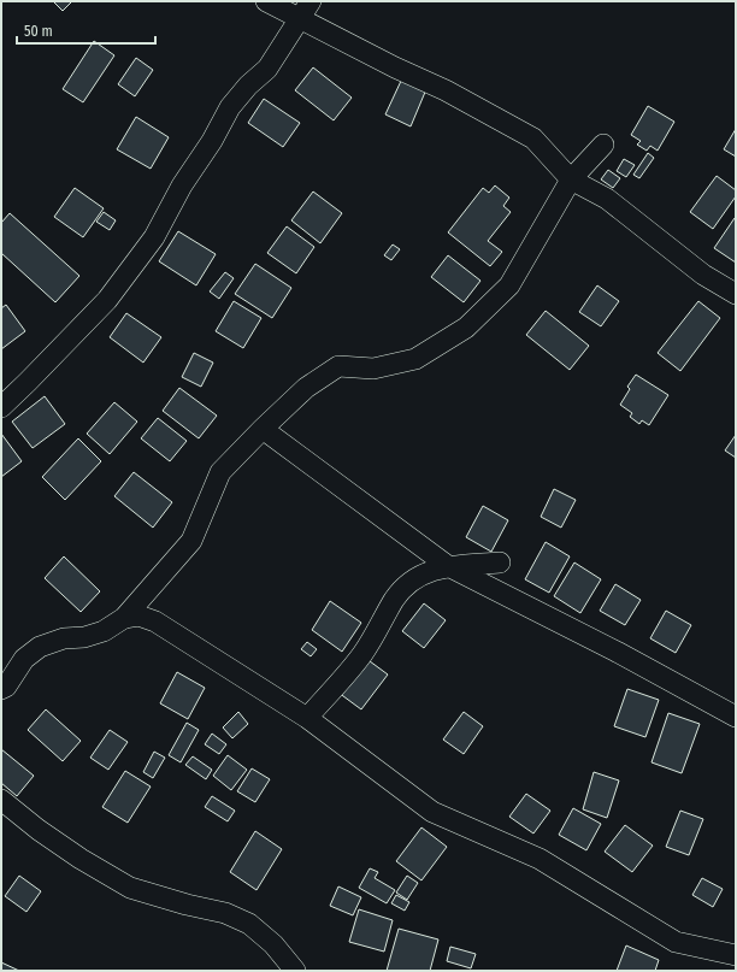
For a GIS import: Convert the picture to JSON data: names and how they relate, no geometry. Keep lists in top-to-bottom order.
{
  "scale_bar": "50 m"
}
